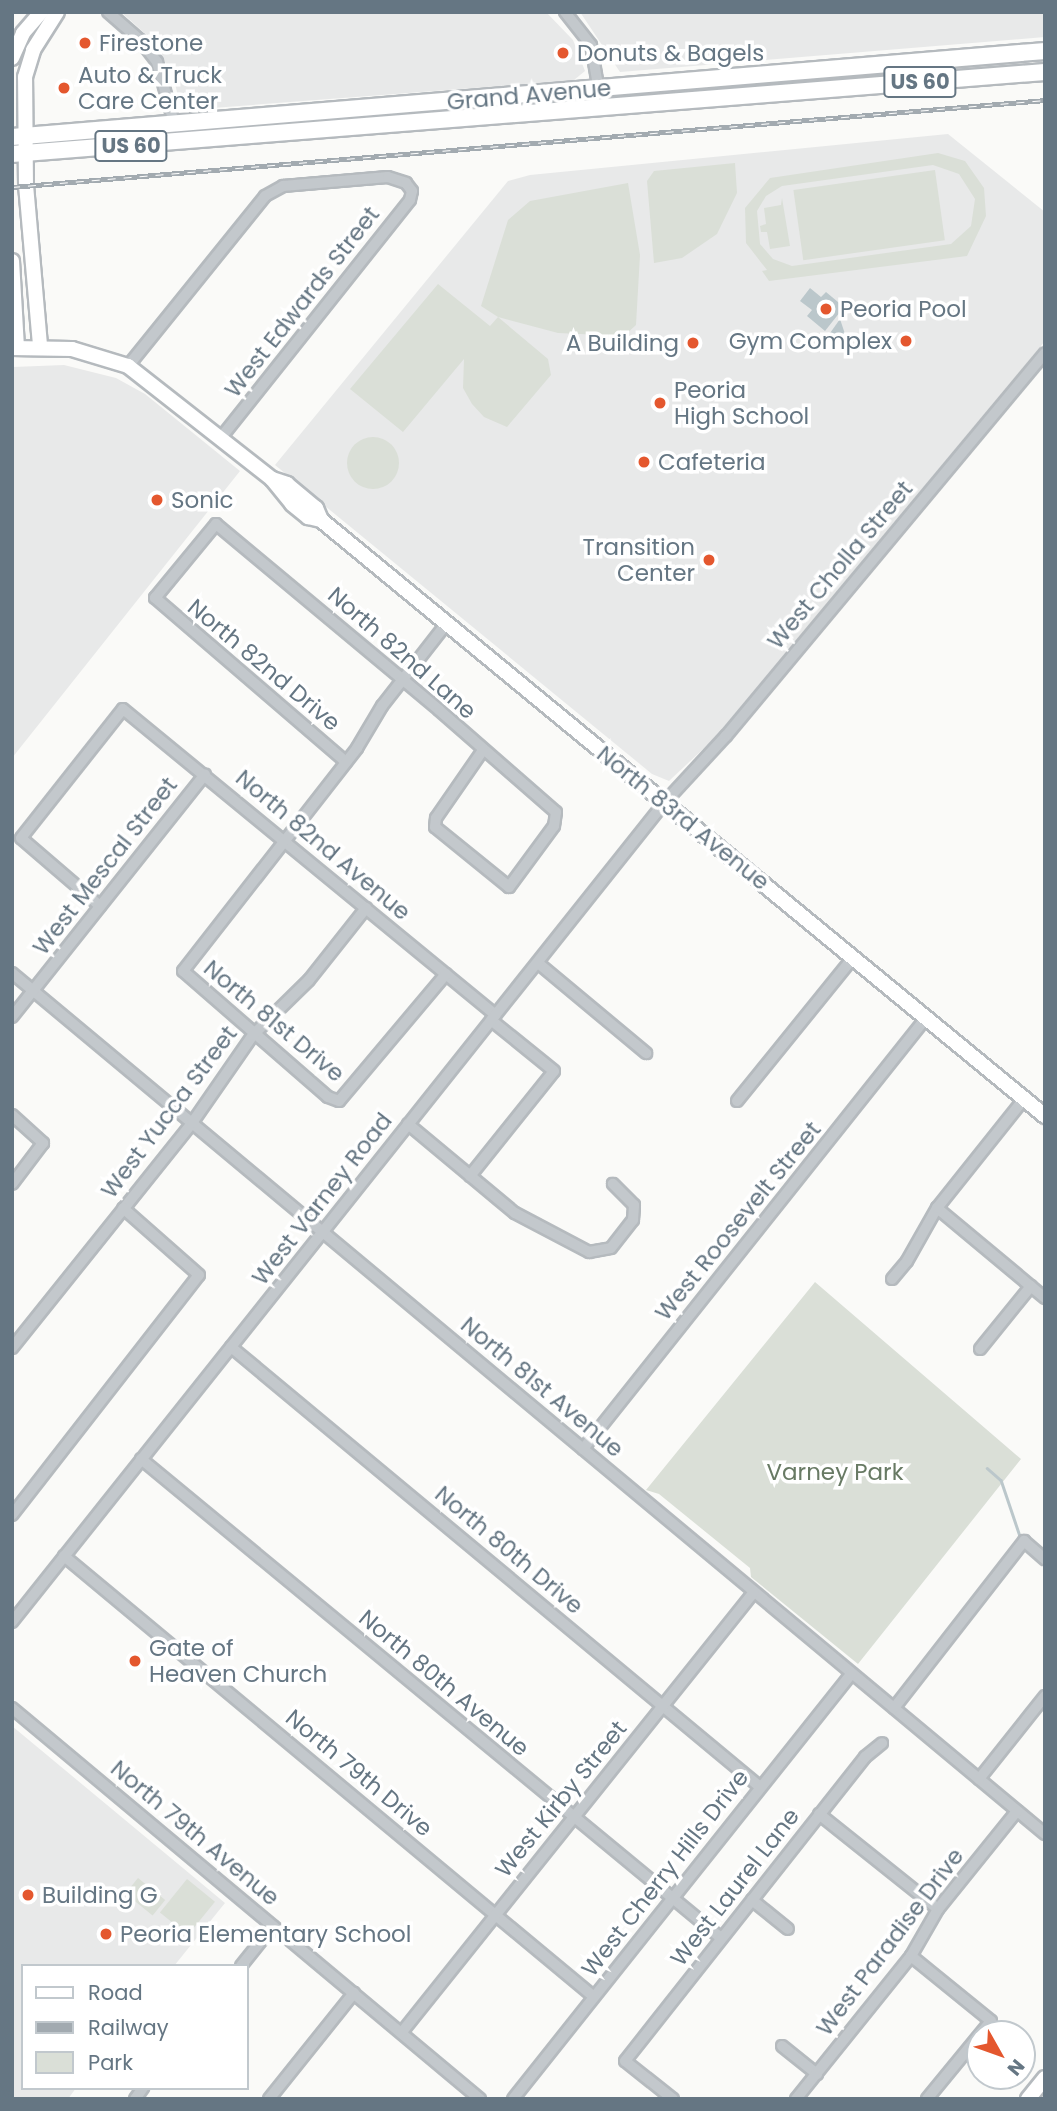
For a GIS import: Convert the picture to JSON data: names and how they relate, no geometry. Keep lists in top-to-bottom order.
{
  "streets": {
    "highway": ["US 60", "Grand Avenue"],
    "main road": ["North 83rd Avenue"],
    "street": [
      "West Edwards Street",
      "West Cholla Street",
      "North 82nd Lane",
      "North 82nd Drive",
      "North 82nd Avenue",
      "West Mescal Street",
      "North 81st Drive",
      "West Yucca Street",
      "West Varney Road",
      "West Roosevelt Street",
      "North 81st Avenue",
      "North 80th Drive",
      "North 80th Avenue",
      "North 79th Drive",
      "West Kirby Street",
      "North 79th Avenue",
      "West Cherry Hills Drive",
      "West Laurel Lane",
      "West Paradise Drive"
    ]
  },
  "crossings": [
    ["West Edwards Street", "North 83rd Avenue"],
    ["West Cholla Street", "North 83rd Avenue"],
    ["West Cholla Street", "West Varney Road"],
    ["North 82nd Lane", "North 82nd Drive"],
    ["North 83rd Avenue", "West Varney Road"],
    ["North 83rd Avenue", "West Roosevelt Street"],
    ["North 82nd Avenue", "West Mescal Street"],
    ["North 82nd Avenue", "North 81st Drive"],
    ["North 82nd Avenue", "West Yucca Street"],
    ["North 82nd Avenue", "West Varney Road"],
    ["West Mescal Street", "North 81st Avenue"],
    ["North 81st Drive", "West Yucca Street"],
    ["West Yucca Street", "North 81st Avenue"],
    ["West Varney Road", "North 81st Avenue"],
    ["West Varney Road", "North 80th Drive"],
    ["West Varney Road", "North 80th Avenue"],
    ["West Varney Road", "North 79th Drive"],
    ["West Roosevelt Street", "North 81st Avenue"],
    ["North 81st Avenue", "West Kirby Street"],
    ["North 81st Avenue", "West Cherry Hills Drive"],
    ["North 81st Avenue", "West Paradise Drive"],
    ["North 80th Drive", "West Kirby Street"],
    ["North 80th Drive", "West Cherry Hills Drive"],
    ["North 80th Avenue", "West Kirby Street"],
    ["North 80th Avenue", "West Cherry Hills Drive"],
    ["North 80th Avenue", "West Laurel Lane"],
    ["North 79th Drive", "West Kirby Street"],
    ["North 79th Drive", "West Cherry Hills Drive"],
    ["West Kirby Street", "North 79th Avenue"]
  ],
  "parks": ["Varney Park"],
  "places": [
    "Firestone",
    "Donuts & Bagels",
    "Auto & Truck Care Center",
    "Peoria Pool",
    "Gym Complex",
    "A Building",
    "Peoria High School",
    "Cafeteria",
    "Sonic",
    "Transition Center",
    "Gate of Heaven Church",
    "Building G",
    "Peoria Elementary School"
  ],
  "legend": ["Road", "Railway", "Park"],
  "north": "bottom right"
}
